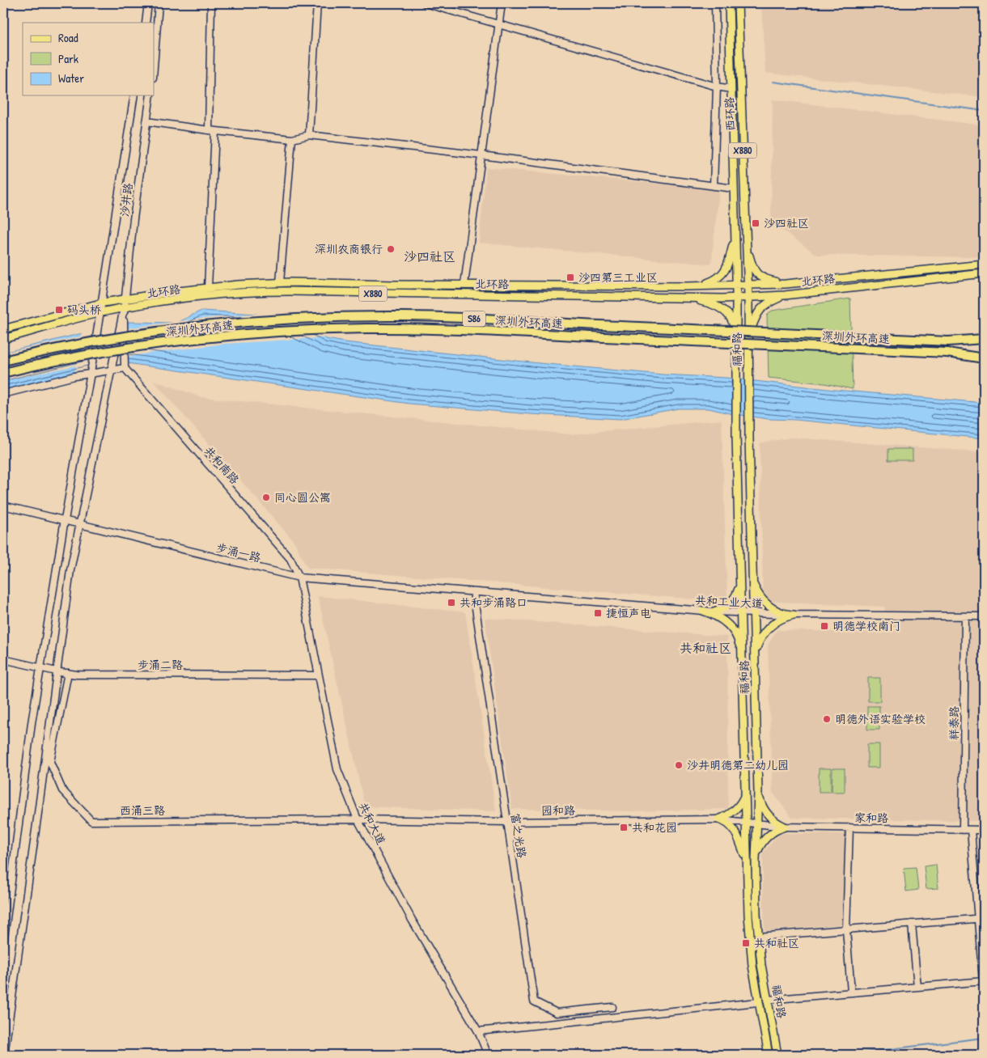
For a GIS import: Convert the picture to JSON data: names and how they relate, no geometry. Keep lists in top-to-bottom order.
{
  "streets": {
    "highway": ["S86", "深圳外环高速"],
    "main road": [
      "西环路",
      "X880",
      "北环路",
      "福和路"
    ],
    "street": [
      "沙井路",
      "共和南路",
      "步涌一路",
      "共和工业大道",
      "步涌二路",
      "祥泰路",
      "西涌三路",
      "园和路",
      "家和路",
      "共和大道",
      "富之光路"
    ]
  },
  "crossings": [
    ["西环路", "北环路"],
    ["西环路", "福和路"],
    ["沙井路", "北环路"],
    ["北环路", "福和路"],
    ["福和路", "共和工业大道"],
    ["福和路", "园和路"],
    ["福和路", "家和路"],
    ["共和南路", "步涌一路"],
    ["共和南路", "共和大道"],
    ["步涌一路", "共和工业大道"],
    ["步涌一路", "共和大道"],
    ["步涌一路", "富之光路"],
    ["共和工业大道", "祥泰路"],
    ["共和工业大道", "富之光路"],
    ["步涌二路", "西涌三路"],
    ["步涌二路", "共和大道"],
    ["祥泰路", "家和路"],
    ["西涌三路", "园和路"],
    ["西涌三路", "共和大道"],
    ["园和路", "家和路"],
    ["园和路", "共和大道"],
    ["园和路", "富之光路"]
  ],
  "districts": ["沙四社区", "共和社区"],
  "places": {
    "transit": [
      "沙四社区",
      "沙四第三工业区",
      "码头桥",
      "共和步涌路口",
      "捷恒声电",
      "明德学校南门",
      "共和花园",
      "共和社区"
    ],
    "other": [
      "深圳农商银行",
      "同心圆公寓",
      "明德外语实验学校",
      "沙井明德第二幼儿园"
    ]
  },
  "legend": ["Road", "Park", "Water"]
}
